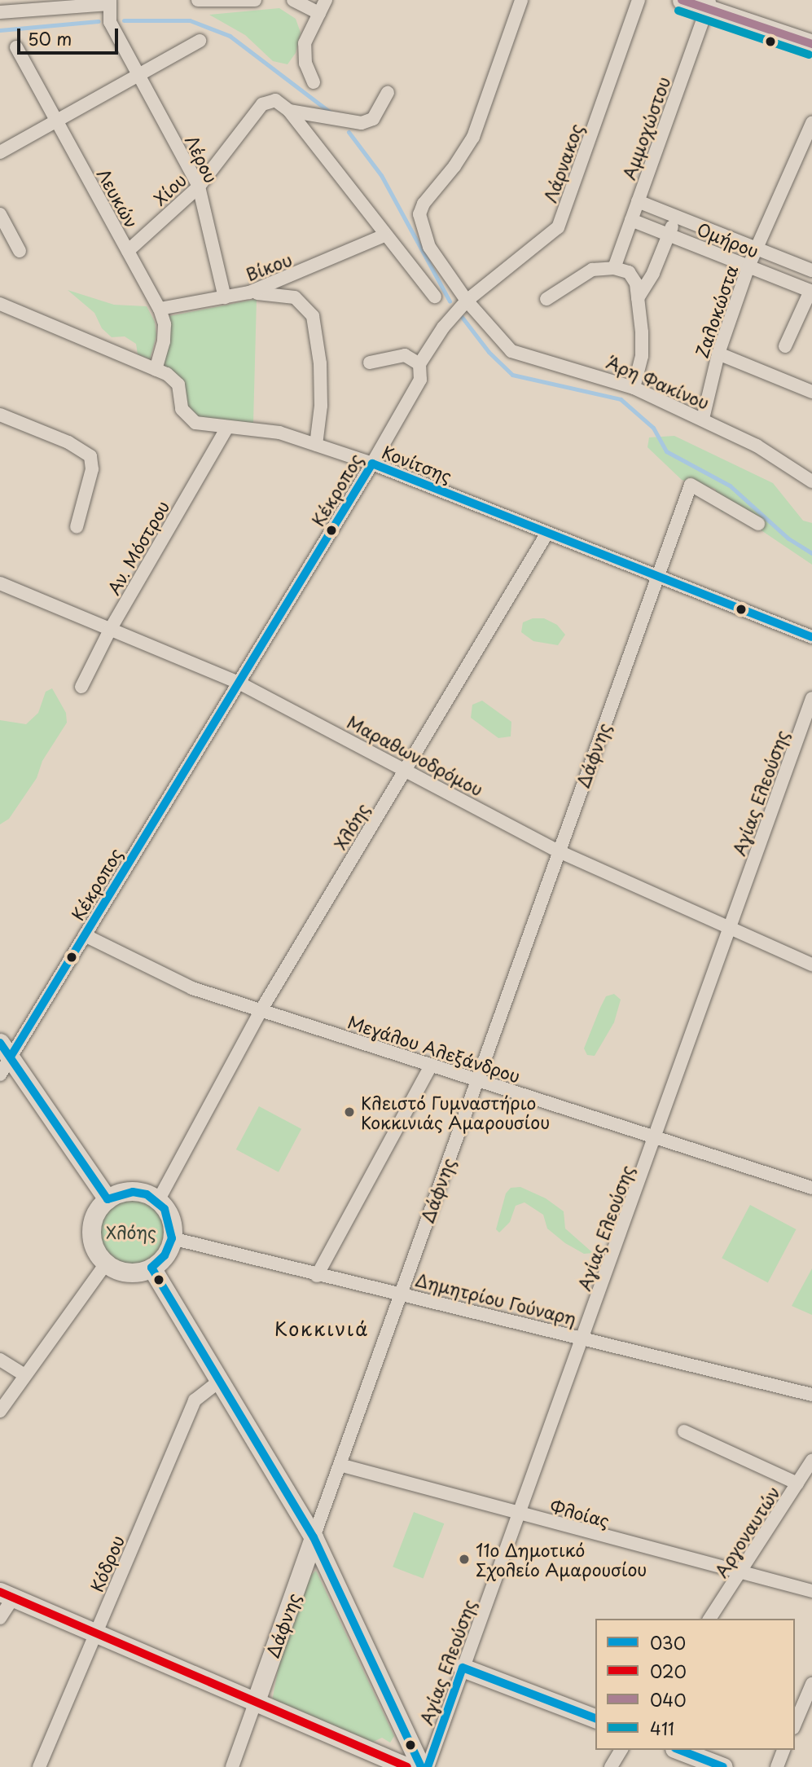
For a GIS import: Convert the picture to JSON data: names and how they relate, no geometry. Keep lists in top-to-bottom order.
{
  "streets": {
    "street": [
      "Αμμοχώστου",
      "Λέρου",
      "Λάρνακος",
      "Χίου",
      "Λευκών",
      "Ομήρου",
      "Βίκου",
      "Ζαλοκώστα",
      "Άρη Φακίνου",
      "Κονίτσης",
      "Κέκροπος",
      "Αν. Μόστρου",
      "Μαραθωνοδρόμου",
      "Δάφνης",
      "Αγίας Ελεούσης",
      "Χλόης",
      "Μεγάλου Αλεξάνδρου",
      "Δημητρίου Γούναρη",
      "Φλοίας",
      "Αργοναυτών",
      "Κόδρου"
    ]
  },
  "crossings": [
    ["Αμμοχώστου", "Ομήρου"],
    ["Λέρου", "Χίου"],
    ["Λέρου", "Βίκου"],
    ["Λάρνακος", "Άρη Φακίνου"],
    ["Λάρνακος", "Κέκροπος"],
    ["Χίου", "Λευκών"],
    ["Λευκών", "Βίκου"],
    ["Λευκών", "Κονίτσης"],
    ["Ομήρου", "Ζαλοκώστα"],
    ["Ζαλοκώστα", "Άρη Φακίνου"],
    ["Άρη Φακίνου", "Κέκροπος"],
    ["Κονίτσης", "Κέκροπος"],
    ["Κονίτσης", "Αν. Μόστρου"],
    ["Κονίτσης", "Δάφνης"],
    ["Κονίτσης", "Χλόης"],
    ["Κέκροπος", "Μαραθωνοδρόμου"],
    ["Κέκροπος", "Μεγάλου Αλεξάνδρου"],
    ["Αν. Μόστρου", "Μαραθωνοδρόμου"],
    ["Μαραθωνοδρόμου", "Δάφνης"],
    ["Μαραθωνοδρόμου", "Αγίας Ελεούσης"],
    ["Μαραθωνοδρόμου", "Χλόης"],
    ["Δάφνης", "Μεγάλου Αλεξάνδρου"],
    ["Δάφνης", "Δημητρίου Γούναρη"],
    ["Δάφνης", "Φλοίας"],
    ["Αγίας Ελεούσης", "Μεγάλου Αλεξάνδρου"],
    ["Αγίας Ελεούσης", "Δημητρίου Γούναρη"],
    ["Αγίας Ελεούσης", "Φλοίας"],
    ["Χλόης", "Μεγάλου Αλεξάνδρου"],
    ["Χλόης", "Δημητρίου Γούναρη"],
    ["Φλοίας", "Αργοναυτών"]
  ],
  "districts": ["Κοκκινιά"],
  "parks": ["Χλόης"],
  "places": ["Κλειστό Γυμναστήριο Κοκκινιάς Αμαρουσίου", "11ο Δημοτικό Σχολείο Αμαρουσίου"],
  "lines": [
    "transit line 040",
    "transit line 411",
    "transit line 030",
    "transit line 020"
  ],
  "legend": [
    "030",
    "020",
    "040",
    "411"
  ],
  "scale_bar": "50 m"
}
